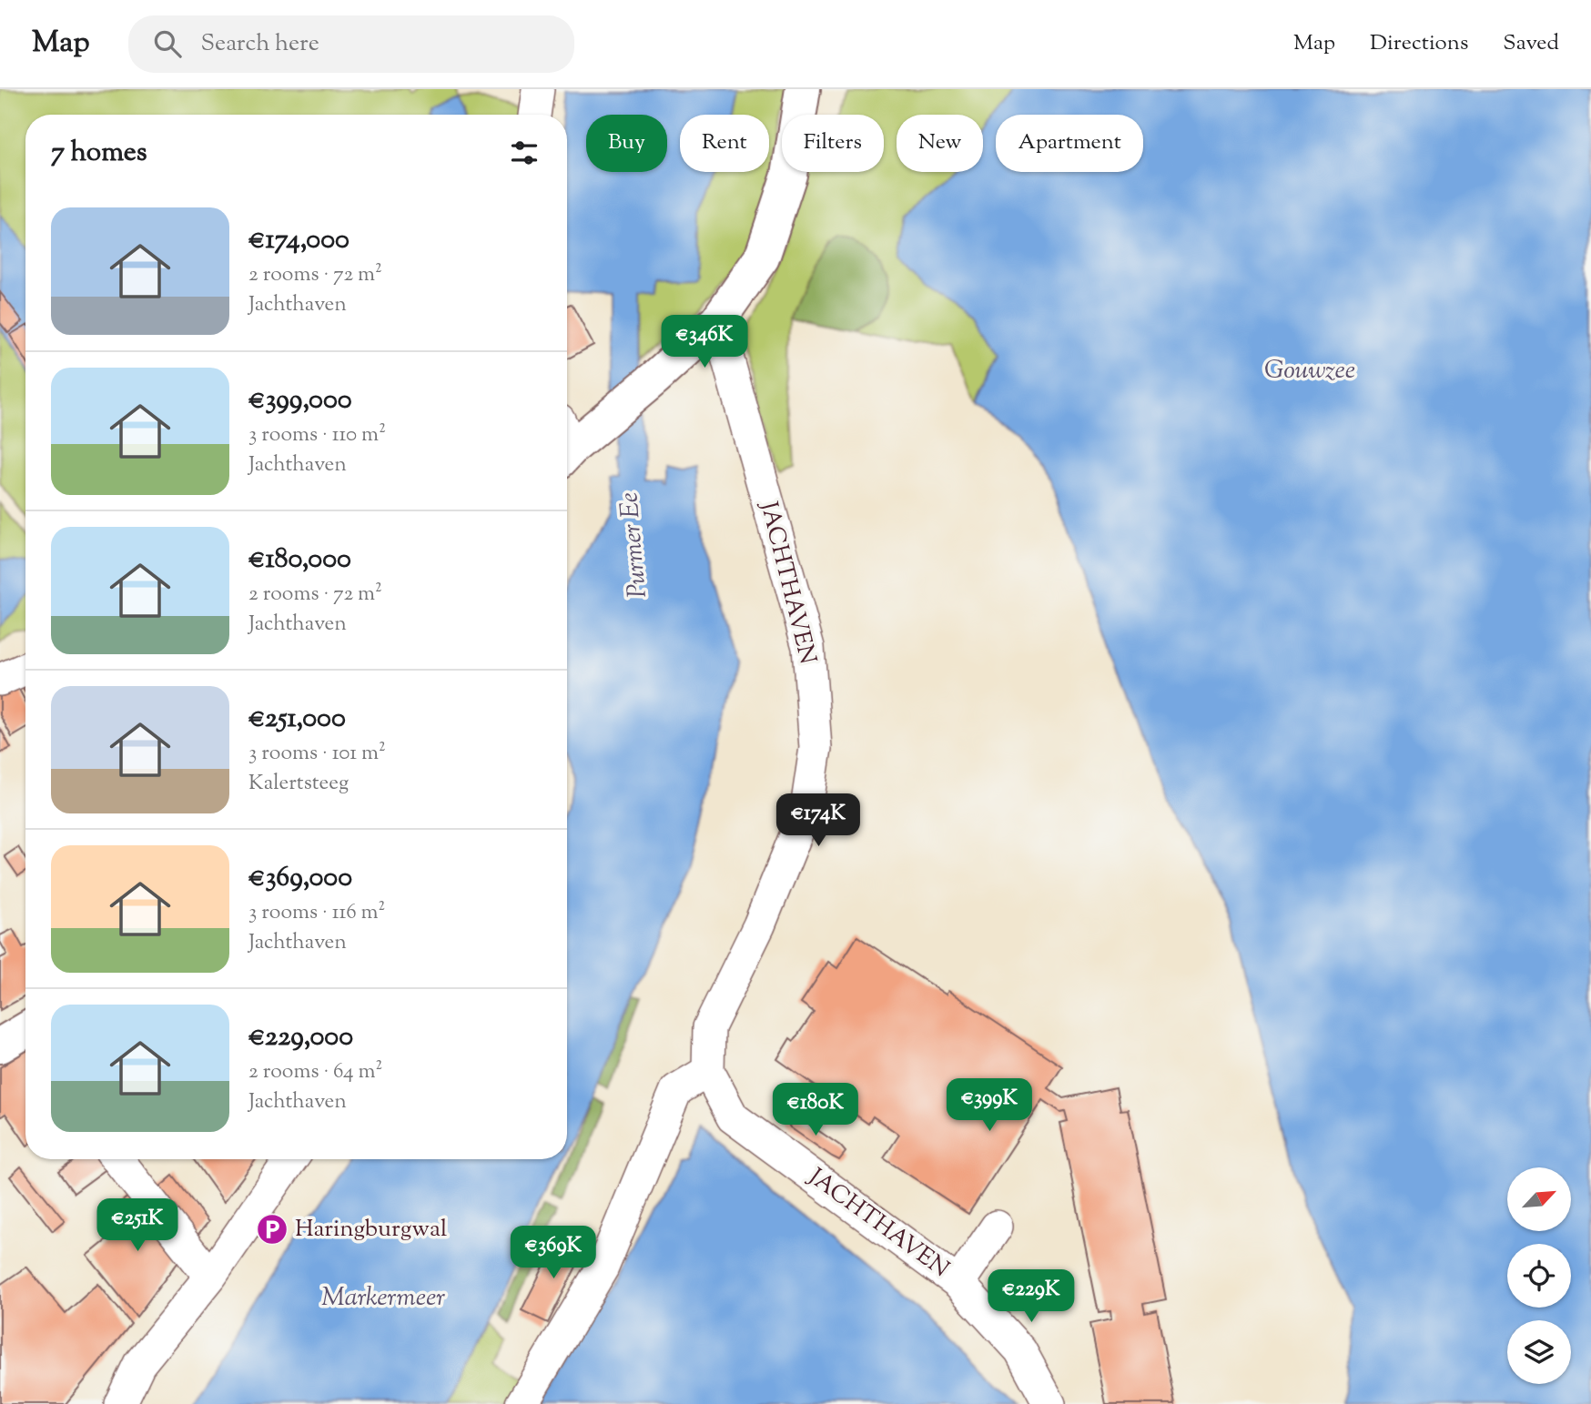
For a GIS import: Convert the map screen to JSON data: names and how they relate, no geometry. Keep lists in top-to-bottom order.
{
  "streets": {
    "street": ["JACHTHAVEN"]
  },
  "water": ["Gouwzee", "Purmer Ee", "Markermeer"],
  "places": {
    "parking": ["Haringburgwal"]
  },
  "north": "top right",
  "page": {
    "header": "Map",
    "search": "Search here",
    "nav": ["Map", "Directions", "Saved"],
    "chip": [
      "Buy",
      "Rent",
      "Filters",
      "New",
      "Apartment"
    ],
    "heading": "7 homes",
    "list": [
      {
        "name": "€174,000",
        "note": "2 rooms · 72 m² · Jachthaven"
      },
      {
        "name": "€399,000",
        "note": "3 rooms · 110 m² · Jachthaven"
      },
      {
        "name": "€180,000",
        "note": "2 rooms · 72 m² · Jachthaven"
      },
      {
        "name": "€251,000",
        "note": "3 rooms · 101 m² · Kalertsteeg"
      },
      {
        "name": "€369,000",
        "note": "3 rooms · 116 m² · Jachthaven"
      },
      {
        "name": "€229,000",
        "note": "2 rooms · 64 m² · Jachthaven"
      }
    ],
    "price": [
      "€346K",
      "€174K",
      "€399K",
      "€180K",
      "€251K",
      "€369K",
      "€229K"
    ]
  }
}
